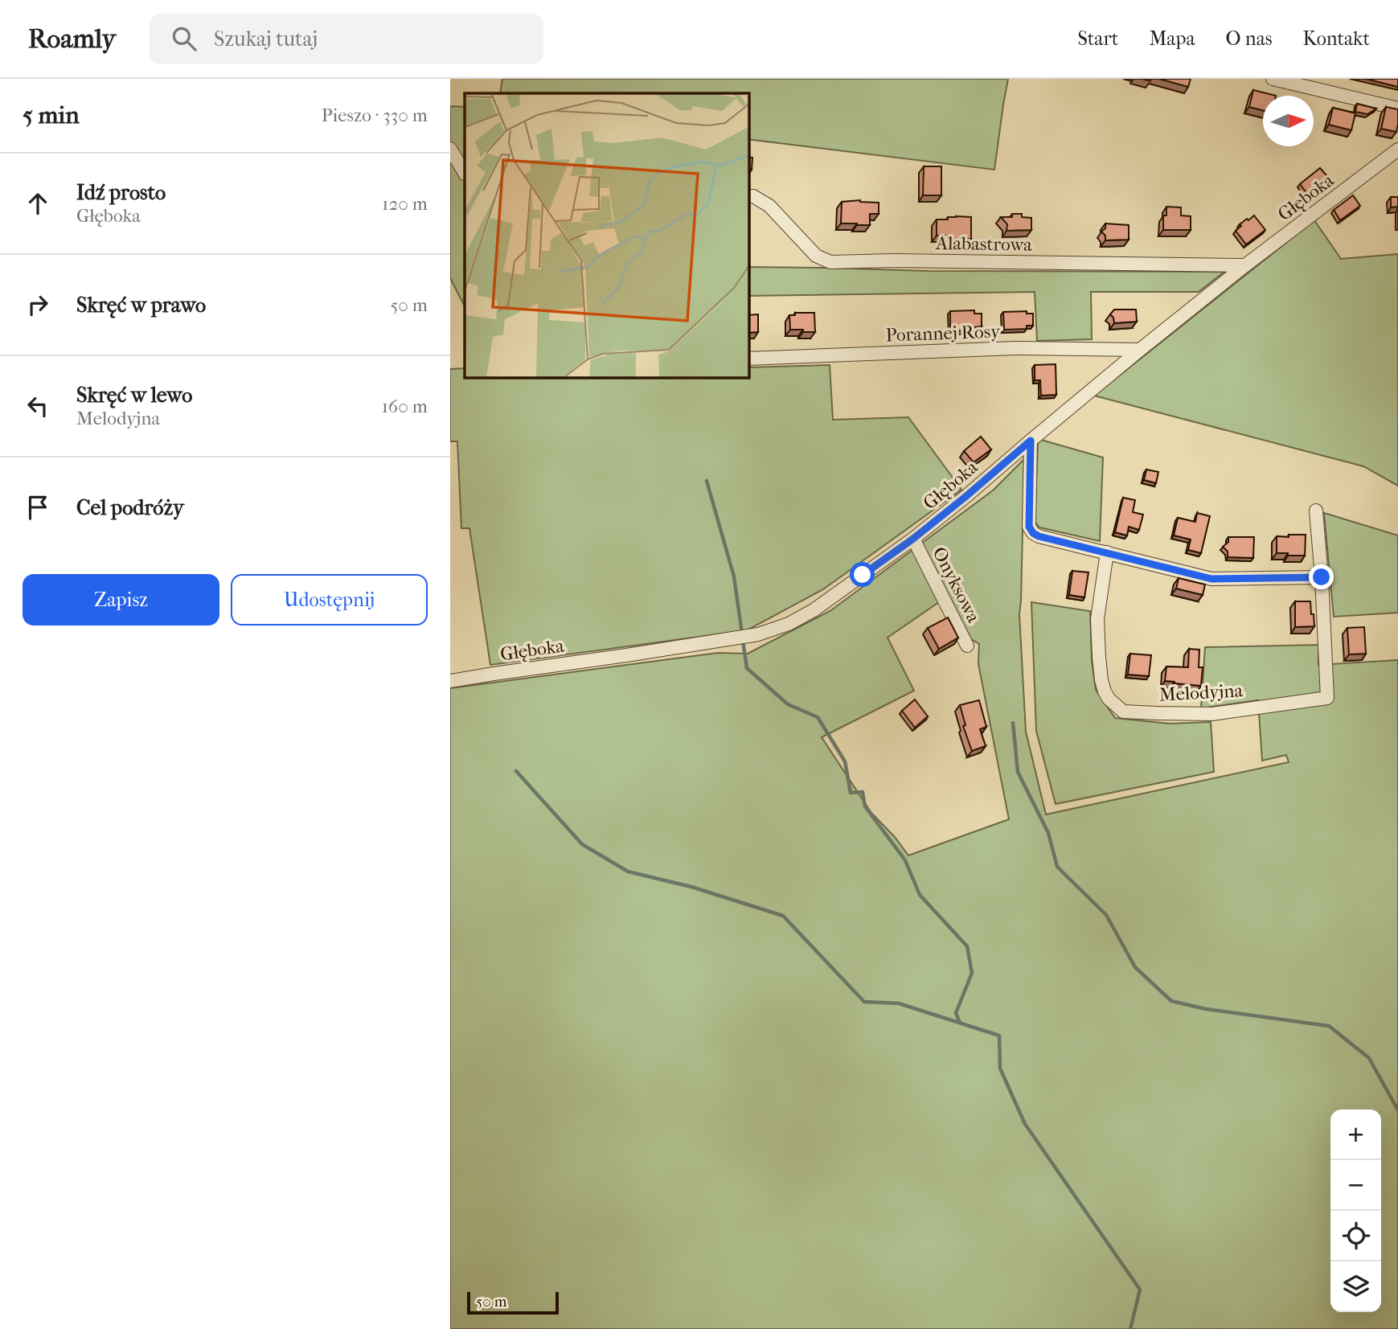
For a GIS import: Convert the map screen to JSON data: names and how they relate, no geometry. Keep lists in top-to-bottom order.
{
  "streets": {
    "street": [
      "Głęboka",
      "Alabastrowa",
      "Porannej Rosy",
      "Onyksowa",
      "Melodyjna"
    ]
  },
  "crossings": [
    ["Głęboka", "Alabastrowa"],
    ["Głęboka", "Porannej Rosy"],
    ["Głęboka", "Onyksowa"]
  ],
  "scale_bar": "50 m",
  "north": "right",
  "page": {
    "header": "Roamly",
    "search": "Szukaj tutaj",
    "nav": [
      "Start",
      "Mapa",
      "O nas",
      "Kontakt"
    ],
    "heading": ["5 min", "Pieszo · 330 m"],
    "list": [
      ["Idź prosto", "Głęboka", "120 m"],
      ["Skręć w prawo", "50 m"],
      ["Skręć w lewo", "Melodyjna", "160 m"],
      "Cel podróży"
    ],
    "buttons": ["Zapisz", "Udostępnij"],
    "map_buttons": ["+", "−"],
    "scale": "50 m"
  }
}
